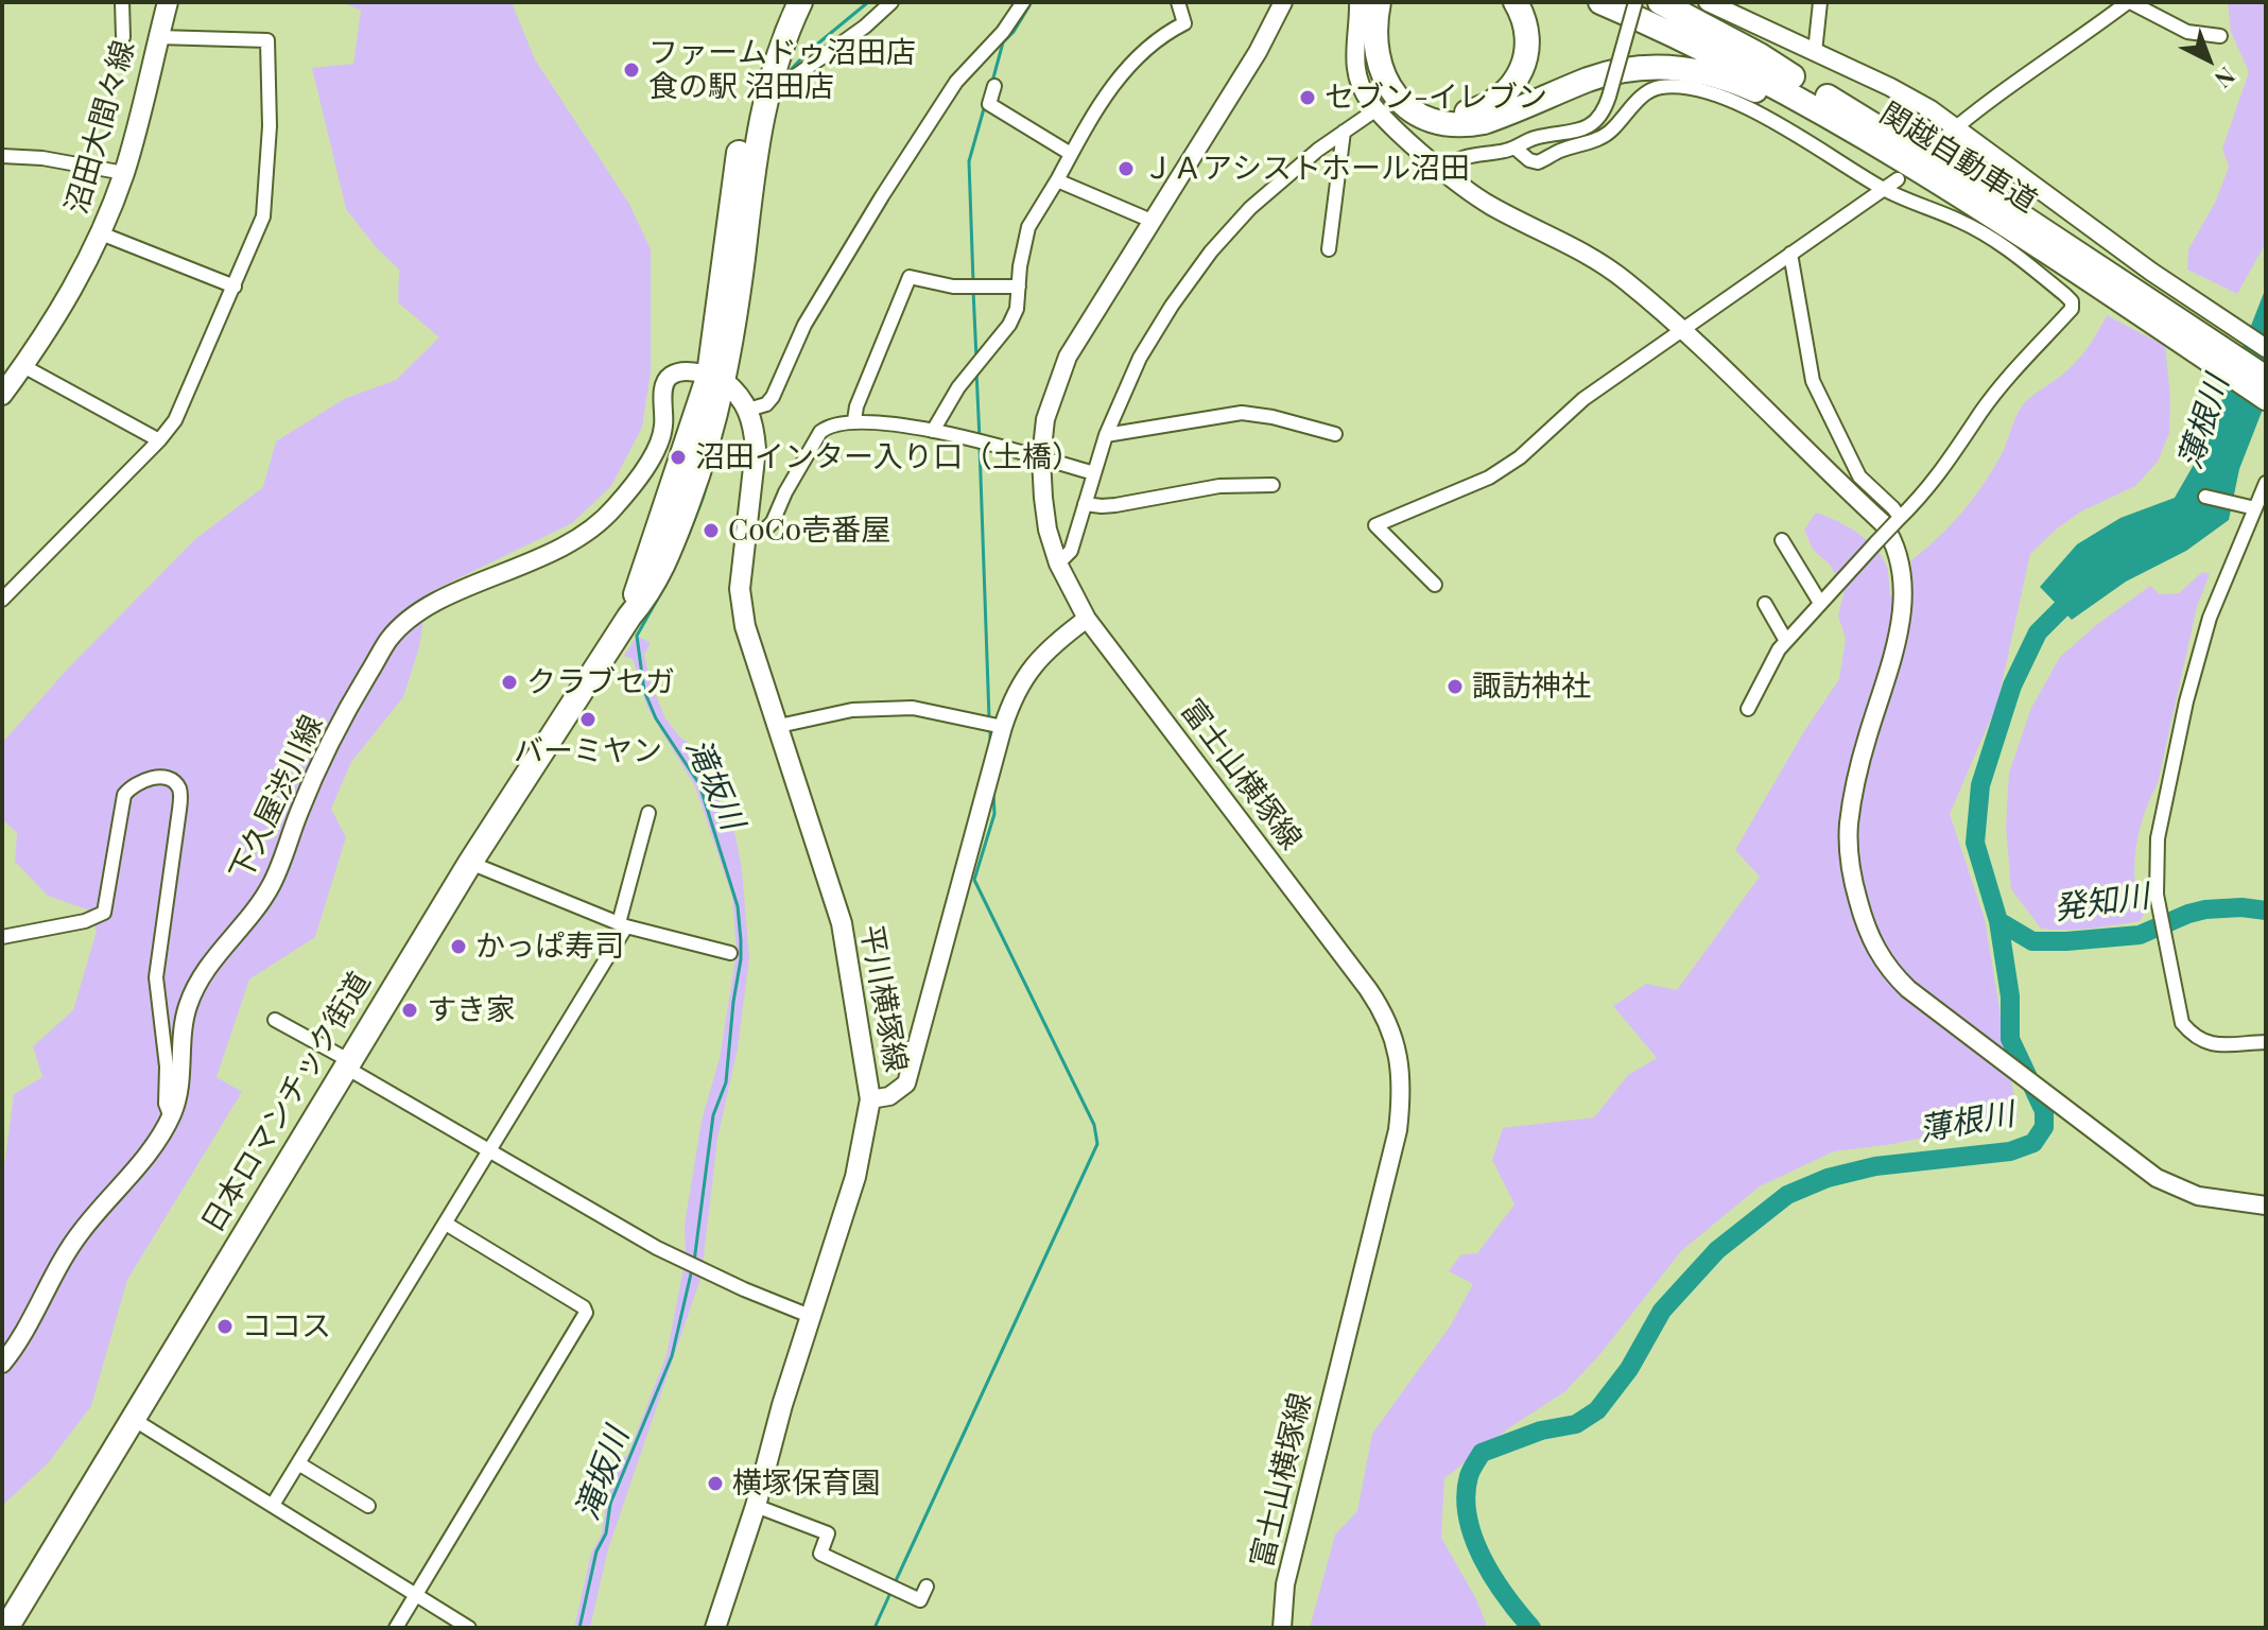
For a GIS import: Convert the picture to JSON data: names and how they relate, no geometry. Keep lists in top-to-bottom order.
{
  "streets": {
    "highway": ["関越自動車道", "日本ロマンチック街道"],
    "main road": [
      "沼田大間々線",
      "富士山横塚線",
      "下久屋渋川線",
      "平川横塚線"
    ]
  },
  "crossings": [
    ["下久屋渋川線", "日本ロマンチック街道"]
  ],
  "water": ["薄根川", "滝坂川", "発知川"],
  "places": [
    "ファームドゥ沼田店 食の駅 沼田店",
    "セブン-イレブン",
    "ＪＡアシストホール沼田",
    "沼田インター入り口（土橋）",
    "CoCo壱番屋",
    "クラブセガ",
    "諏訪神社",
    "バーミヤン",
    "かっぱ寿司",
    "すき家",
    "ココス",
    "横塚保育園"
  ],
  "north": "bottom right"
}
